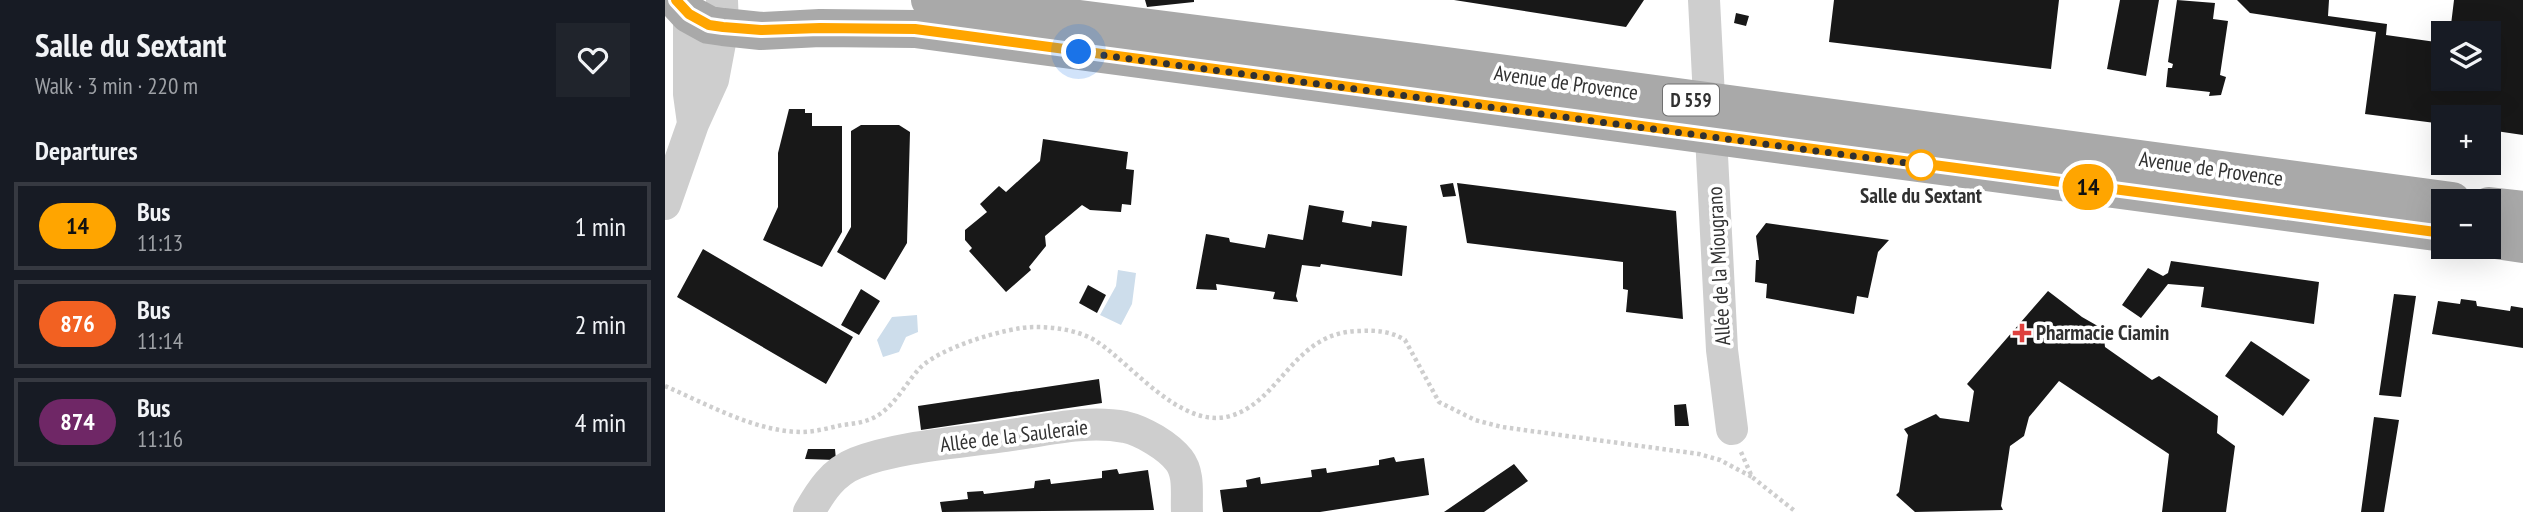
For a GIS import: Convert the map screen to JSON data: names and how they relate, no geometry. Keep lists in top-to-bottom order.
{
  "streets": {
    "main road": ["Avenue de Provence", "D 559"],
    "street": ["Allée de la Miougrano", "Allée de la Sauleraie"]
  },
  "crossings": [
    ["Avenue de Provence", "Allée de la Miougrano"]
  ],
  "places": {
    "other": ["Salle du Sextant"],
    "health": ["Pharmacie Ciamin"]
  },
  "lines": ["bus line 14"],
  "page": {
    "heading": [
      ["Salle du Sextant", "Walk · 3 min · 220 m"],
      "Departures"
    ],
    "on_map": "14",
    "map_buttons": ["+", "−"],
    "list": [
      {
        "mark": "14",
        "name": "Bus",
        "note": "11:13",
        "value": "1 min"
      },
      {
        "mark": "876",
        "name": "Bus",
        "note": "11:14",
        "value": "2 min"
      },
      {
        "mark": "874",
        "name": "Bus",
        "note": "11:16",
        "value": "4 min"
      }
    ]
  }
}
